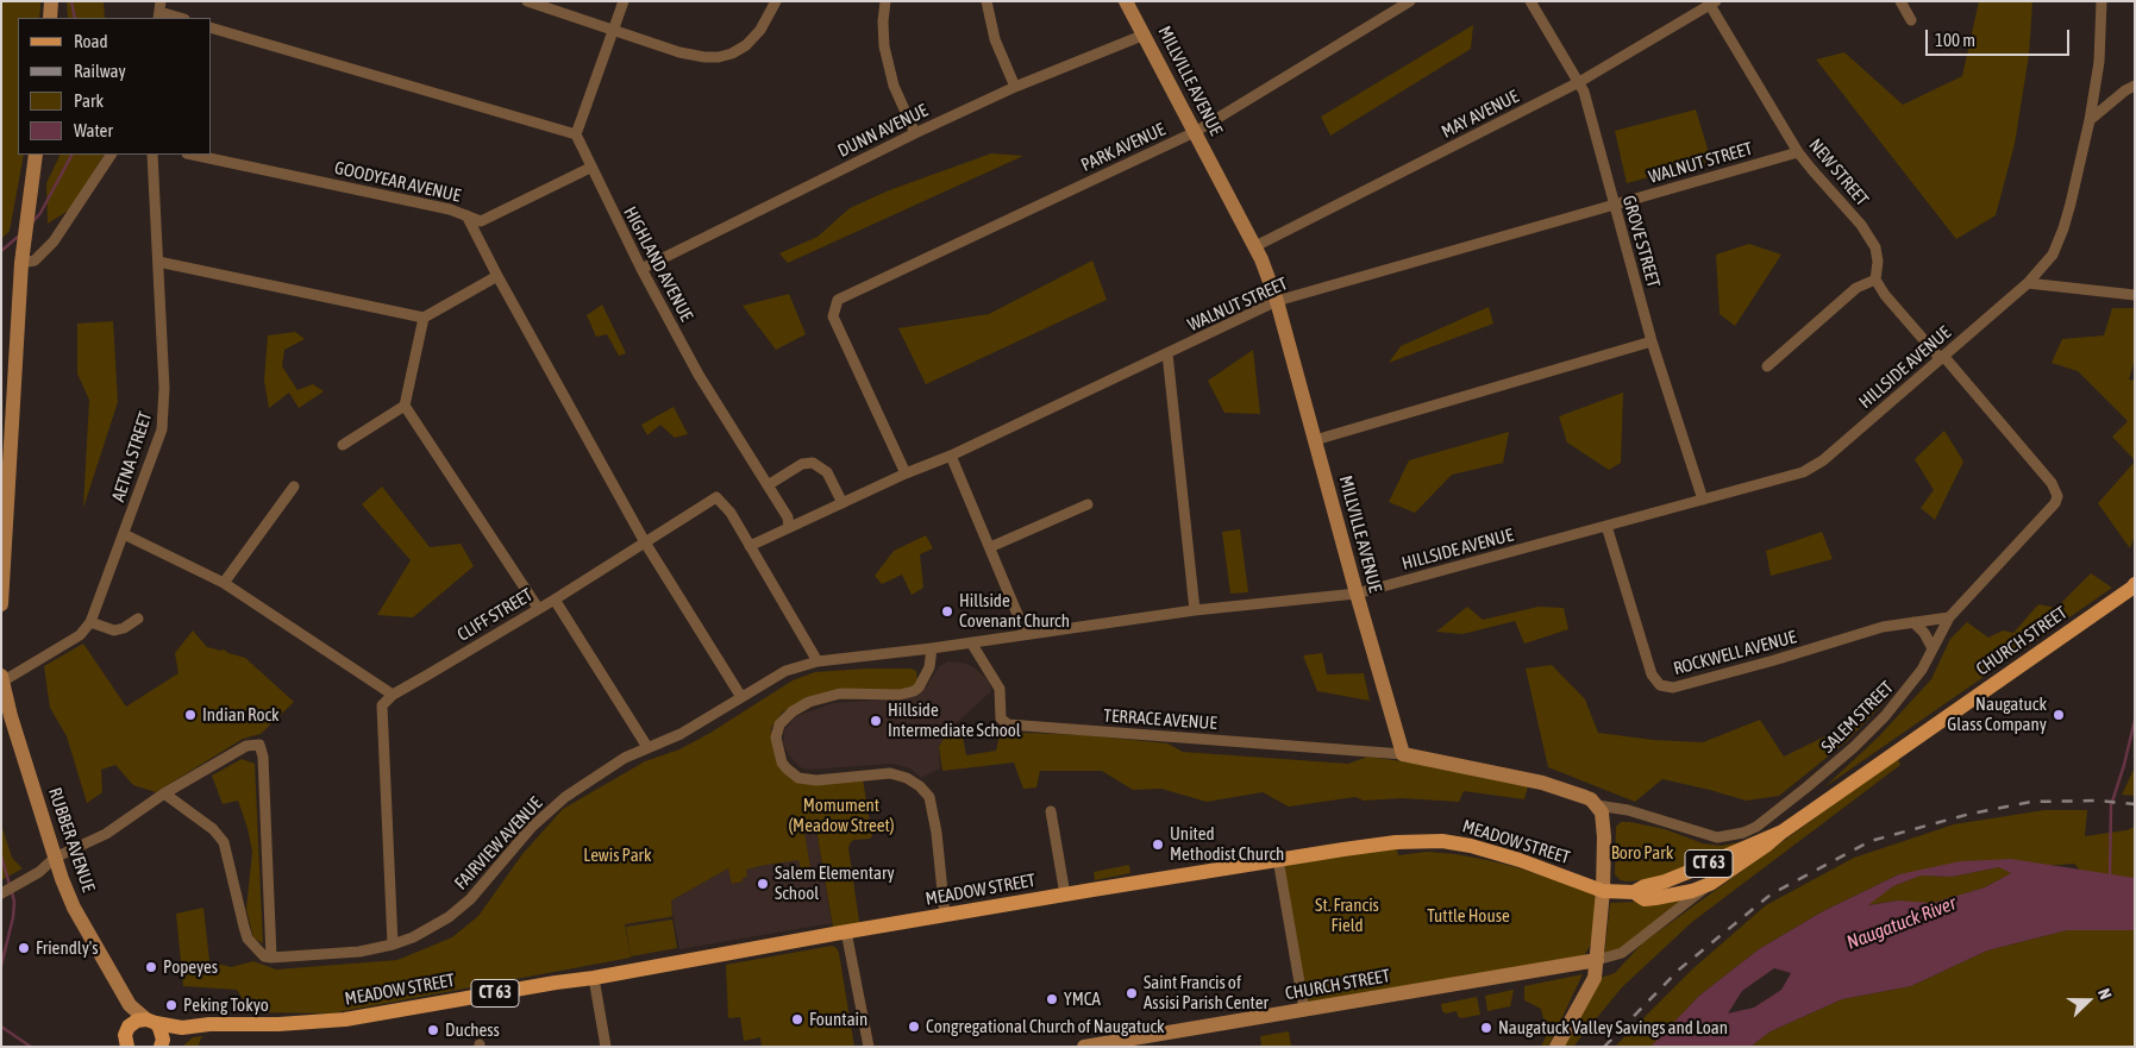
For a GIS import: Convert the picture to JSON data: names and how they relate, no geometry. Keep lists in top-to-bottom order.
{
  "streets": {
    "main road": ["CHURCH STREET", "MEADOW STREET", "CT 63"],
    "street": [
      "MILLVILLE AVENUE",
      "MAY AVENUE",
      "DUNN AVENUE",
      "PARK AVENUE",
      "WALNUT STREET",
      "NEW STREET",
      "GOODYEAR AVENUE",
      "GROVE STREET",
      "HIGHLAND AVENUE",
      "HILLSIDE AVENUE",
      "AETNA STREET",
      "CLIFF STREET",
      "ROCKWELL AVENUE",
      "SALEM STREET",
      "TERRACE AVENUE",
      "RUBBER AVENUE",
      "FAIRVIEW AVENUE"
    ]
  },
  "crossings": [
    ["MILLVILLE AVENUE", "MAY AVENUE"],
    ["MILLVILLE AVENUE", "DUNN AVENUE"],
    ["MILLVILLE AVENUE", "PARK AVENUE"],
    ["MILLVILLE AVENUE", "WALNUT STREET"],
    ["MILLVILLE AVENUE", "HILLSIDE AVENUE"],
    ["MILLVILLE AVENUE", "TERRACE AVENUE"],
    ["MAY AVENUE", "NEW STREET"],
    ["MAY AVENUE", "GROVE STREET"],
    ["DUNN AVENUE", "HIGHLAND AVENUE"],
    ["PARK AVENUE", "WALNUT STREET"],
    ["WALNUT STREET", "NEW STREET"],
    ["WALNUT STREET", "GROVE STREET"],
    ["WALNUT STREET", "HIGHLAND AVENUE"],
    ["WALNUT STREET", "CLIFF STREET"],
    ["GOODYEAR AVENUE", "HIGHLAND AVENUE"],
    ["GROVE STREET", "HILLSIDE AVENUE"],
    ["HILLSIDE AVENUE", "ROCKWELL AVENUE"],
    ["HILLSIDE AVENUE", "SALEM STREET"],
    ["HILLSIDE AVENUE", "TERRACE AVENUE"],
    ["HILLSIDE AVENUE", "FAIRVIEW AVENUE"],
    ["AETNA STREET", "RUBBER AVENUE"],
    ["CLIFF STREET", "FAIRVIEW AVENUE"],
    ["CHURCH STREET", "MEADOW STREET"],
    ["ROCKWELL AVENUE", "SALEM STREET"],
    ["RUBBER AVENUE", "MEADOW STREET"]
  ],
  "water": ["Naugatuck River"],
  "parks": [
    "Momument (Meadow Street)",
    "Boro Park",
    "Lewis Park",
    "St. Francis Field",
    "Tuttle House"
  ],
  "places": [
    "Hillside Covenant Church",
    "Indian Rock",
    "Naugatuck Glass Company",
    "Hillside Intermediate School",
    "United Methodist Church",
    "Salem Elementary School",
    "Friendly's",
    "Popeyes",
    "Saint Francis of Assisi Parish Center",
    "YMCA",
    "Peking Tokyo",
    "Fountain",
    "Congregational Church of Naugatuck",
    "Naugatuck Valley Savings and Loan",
    "Duchess"
  ],
  "legend": [
    "Road",
    "Railway",
    "Park",
    "Water"
  ],
  "scale_bar": "100 m",
  "north": "right"
}
